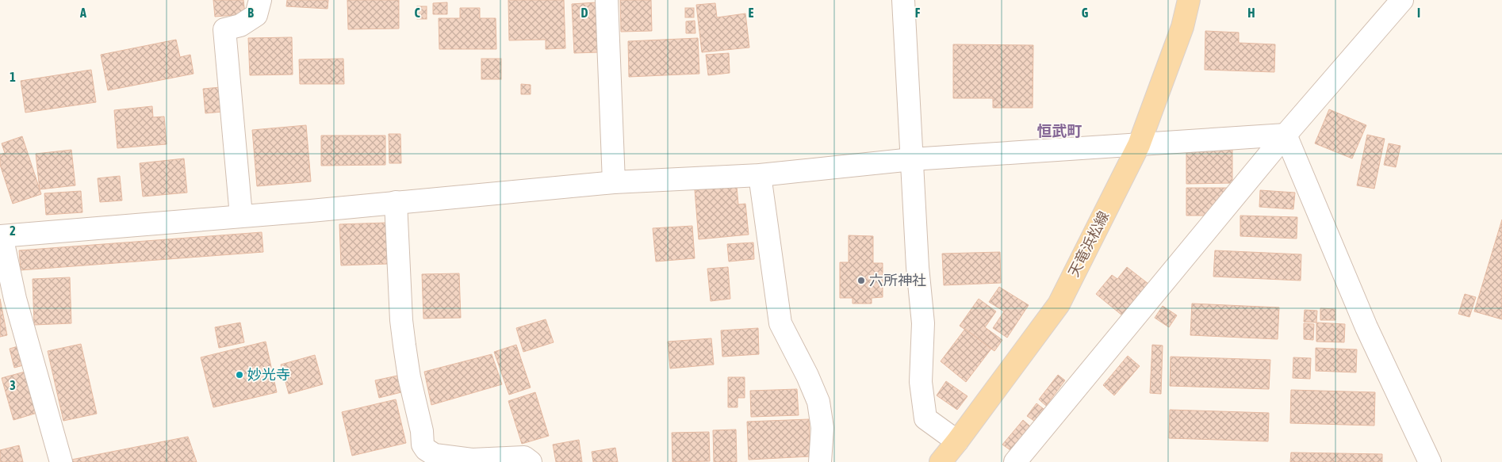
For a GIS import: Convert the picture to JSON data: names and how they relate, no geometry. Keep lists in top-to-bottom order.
{
  "streets": {
    "main road": ["天竜浜松線"]
  },
  "districts": ["恒武町"],
  "places": ["六所神社", "妙光寺"],
  "grid": {
    "columns": [
      "A",
      "B",
      "C",
      "D",
      "E",
      "F",
      "G",
      "H",
      "I"
    ],
    "rows": ["1", "2", "3"]
  }
}
